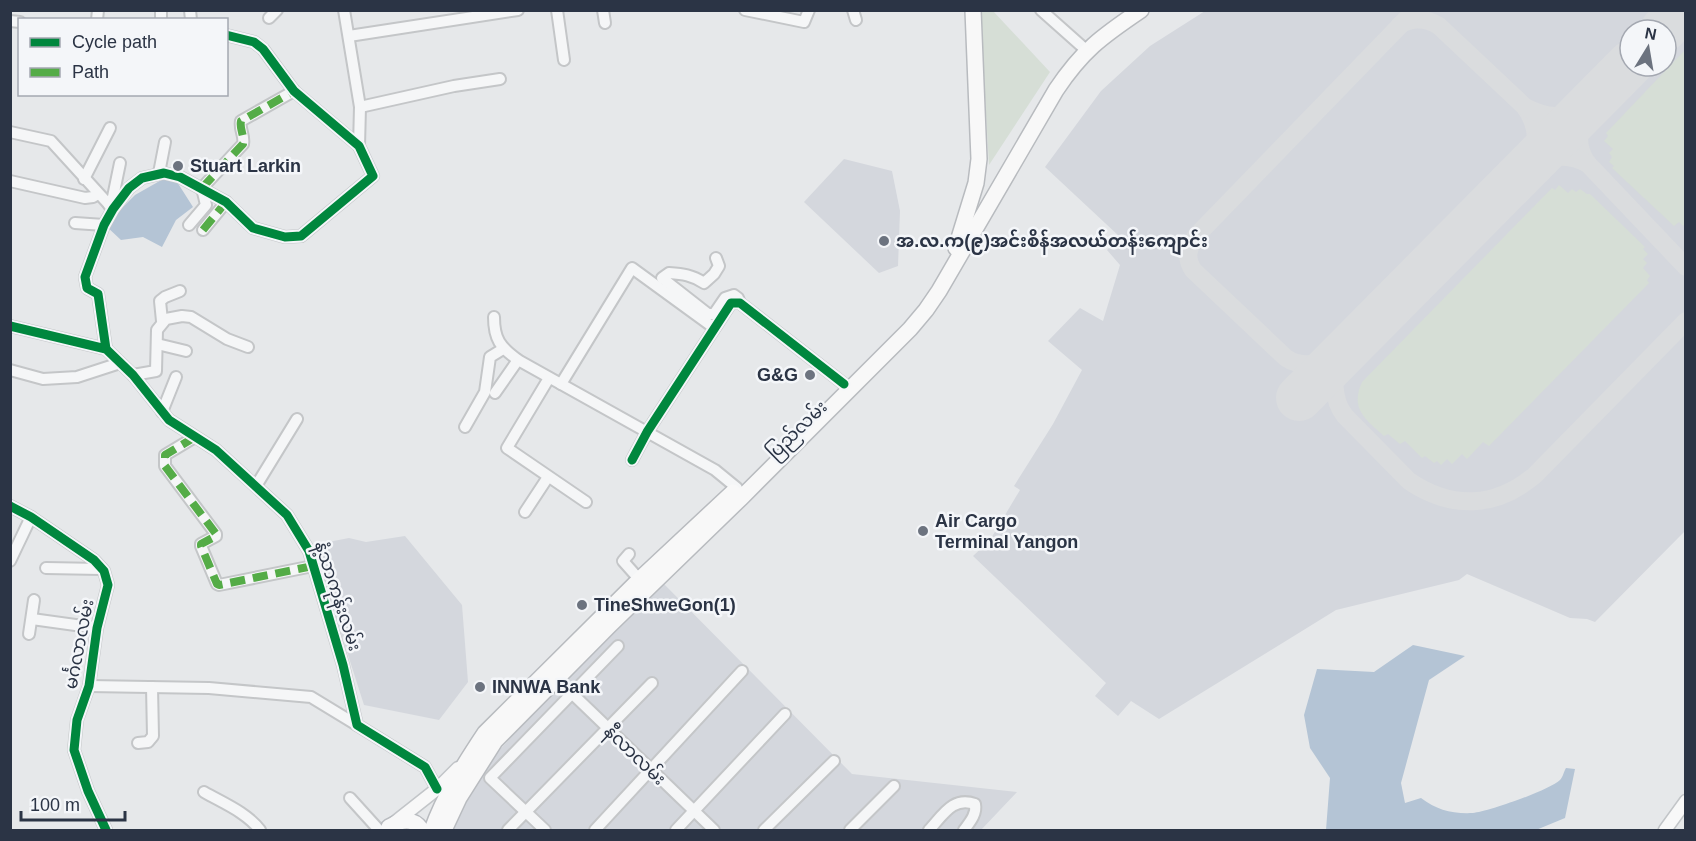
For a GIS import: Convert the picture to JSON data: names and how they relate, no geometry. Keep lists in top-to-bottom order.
{
  "streets": {
    "highway": ["ပြည်လမ်း"],
    "street": ["နံ့သာကုန်းလမ်း", "မင်္ဂလာလမ်း", "နီလာလမ်း"]
  },
  "crossings": [
    ["ပြည်လမ်း", "နီလာလမ်း"]
  ],
  "places": [
    "Stuart Larkin",
    "အ.လ.က(၉)အင်းစိန်အလယ်တန်းကျောင်း",
    "G&G",
    "Air Cargo Terminal Yangon",
    "TineShweGon(1)",
    "INNWA Bank"
  ],
  "legend": ["Cycle path", "Path"],
  "scale_bar": "100 m",
  "north": "top"
}
